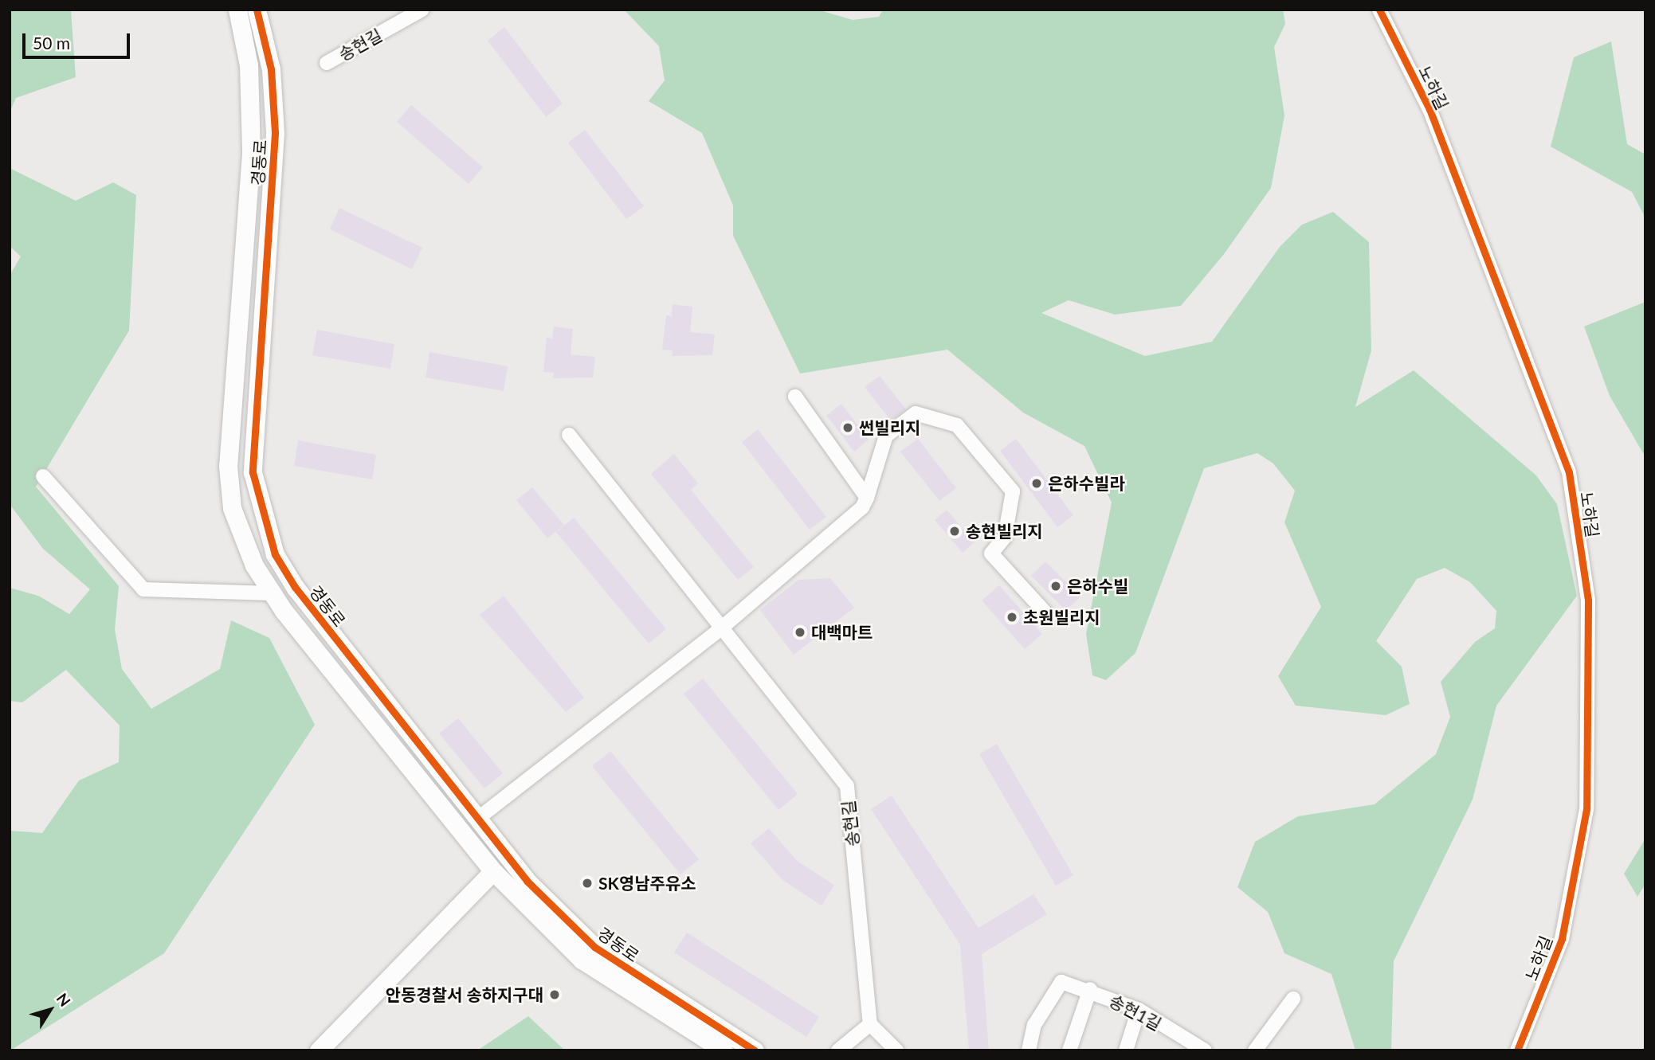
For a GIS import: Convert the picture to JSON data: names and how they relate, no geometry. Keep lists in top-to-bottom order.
{
  "streets": {
    "street": [
      "송현길",
      "노하길",
      "경동로",
      "송현1길"
    ]
  },
  "places": [
    "썬빌리지",
    "은하수빌라",
    "송현빌리지",
    "은하수빌",
    "초원빌리지",
    "대백마트",
    "SK영남주유소",
    "안동경찰서 송하지구대"
  ],
  "scale_bar": "50 m",
  "north": "top right"
}
